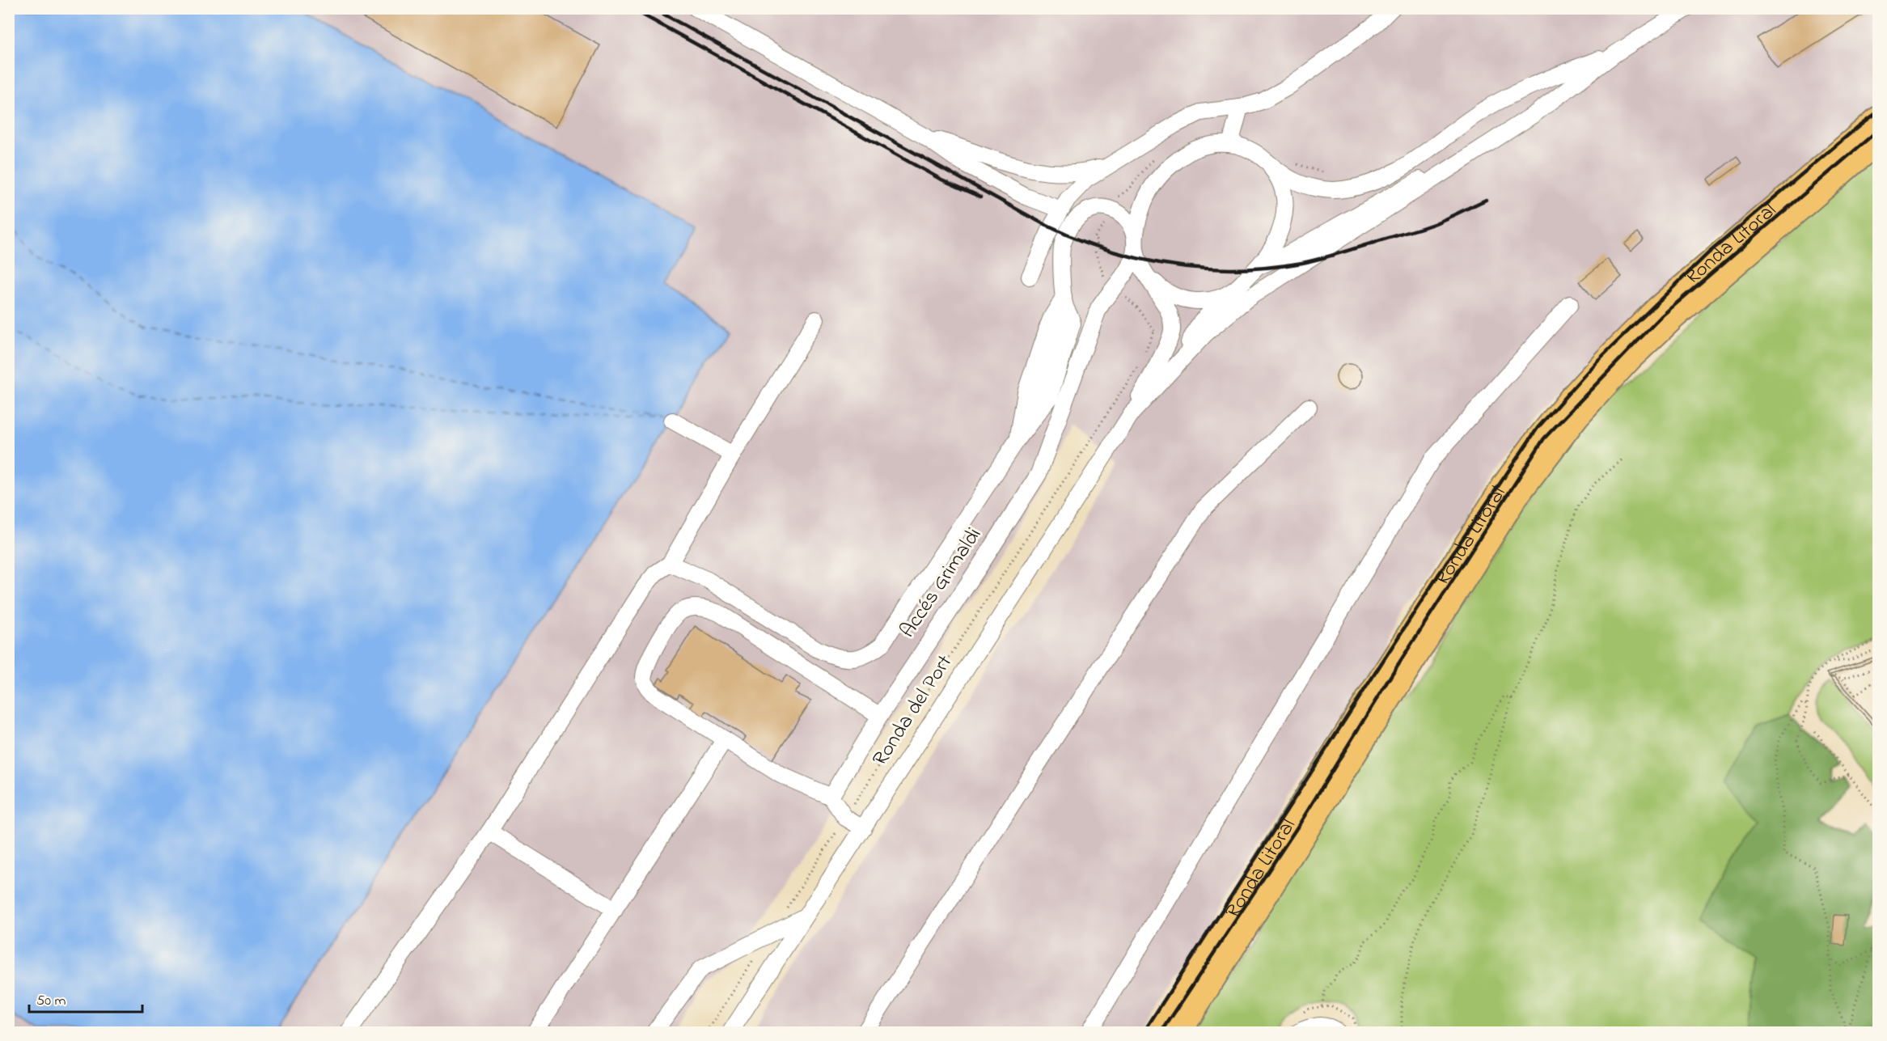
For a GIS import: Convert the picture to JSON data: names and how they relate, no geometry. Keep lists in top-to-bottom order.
{
  "streets": {
    "highway": ["Ronda Litoral"],
    "street": ["Accés Grimaldi", "Ronda del Port"]
  },
  "scale_bar": "50 m"
}
